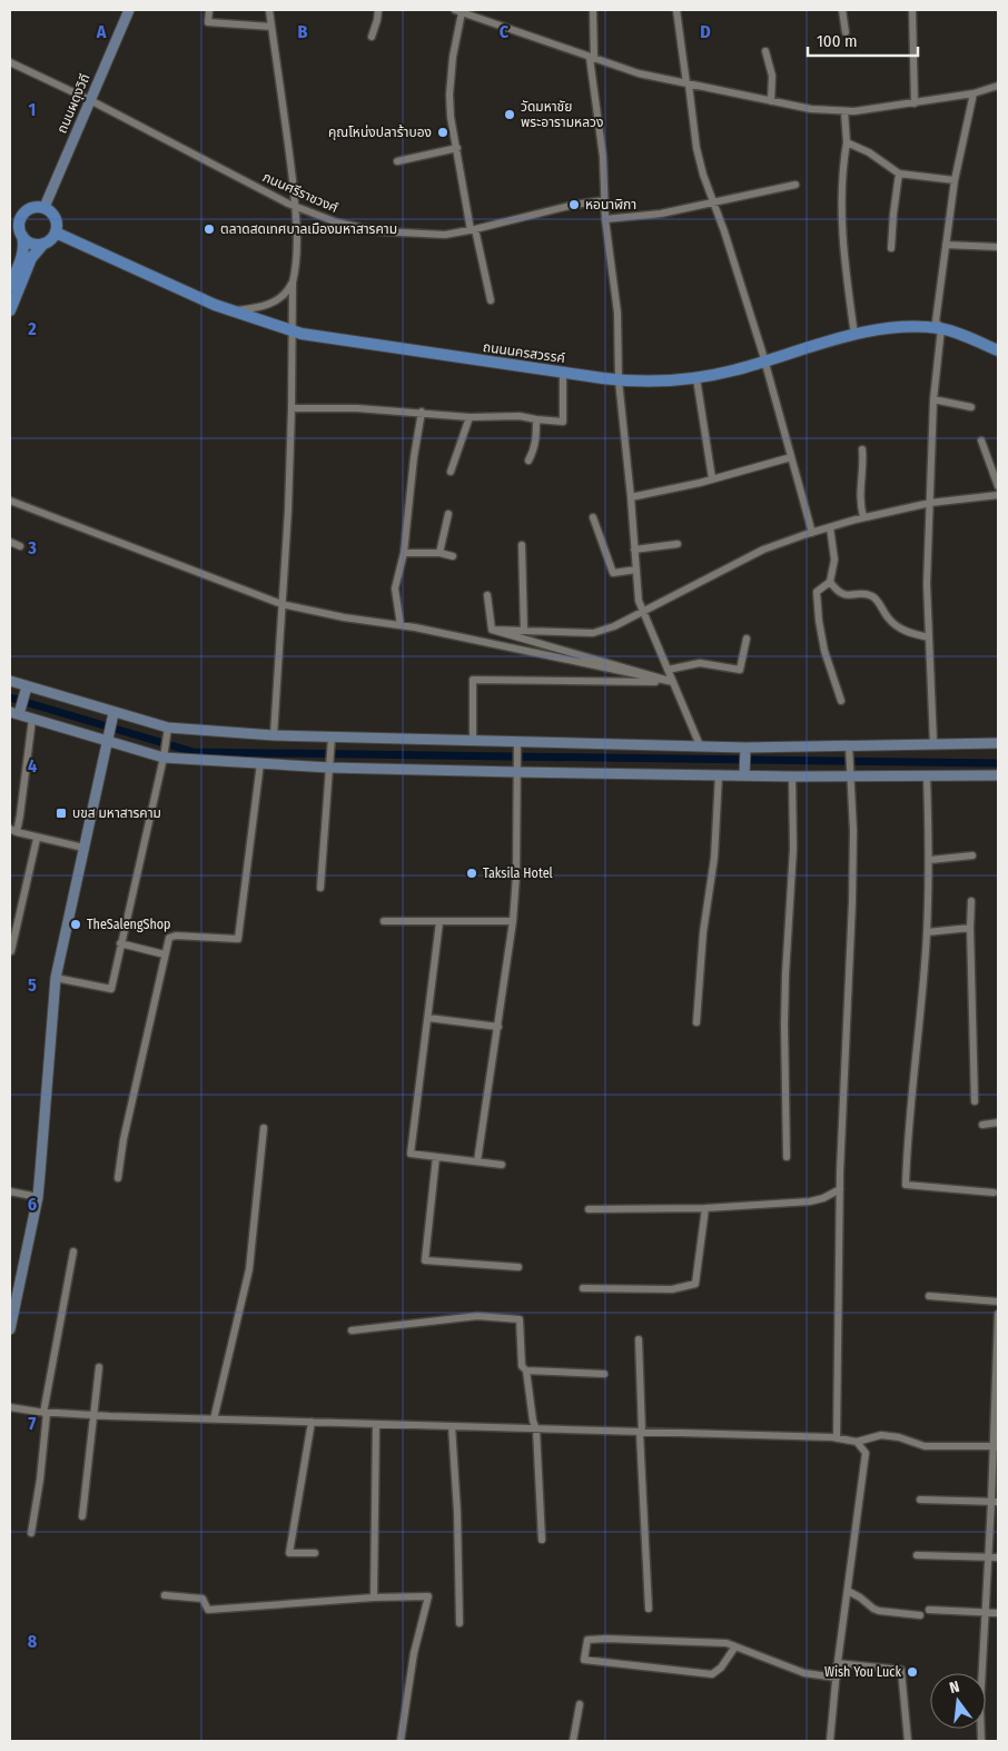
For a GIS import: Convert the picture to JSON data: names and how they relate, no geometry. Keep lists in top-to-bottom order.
{
  "streets": {
    "main road": ["ถนนนครสวรรค์"],
    "street": ["ถนนผดุงวิถี", "ภนนศรีราชวงศ์"]
  },
  "crossings": [
    ["ถนนผดุงวิถี", "ภนนศรีราชวงศ์"],
    ["ถนนผดุงวิถี", "ถนนนครสวรรค์"]
  ],
  "places": {
    "other": [
      "วัดมหาชัย พระอารามหลวง",
      "คุณโหน่งปลาร้าบอง",
      "หอนาฬิกา",
      "ตลาดสดเทศบาลเมืองมหาสารคาม",
      "Taksila Hotel",
      "TheSalengShop",
      "Wish You Luck"
    ],
    "transit": ["บขส มหาสารคาม"]
  },
  "scale_bar": "100 m",
  "north": "top",
  "grid": {
    "columns": [
      "A",
      "B",
      "C",
      "D"
    ],
    "rows": [
      "1",
      "2",
      "3",
      "4",
      "5",
      "6",
      "7",
      "8"
    ]
  }
}
